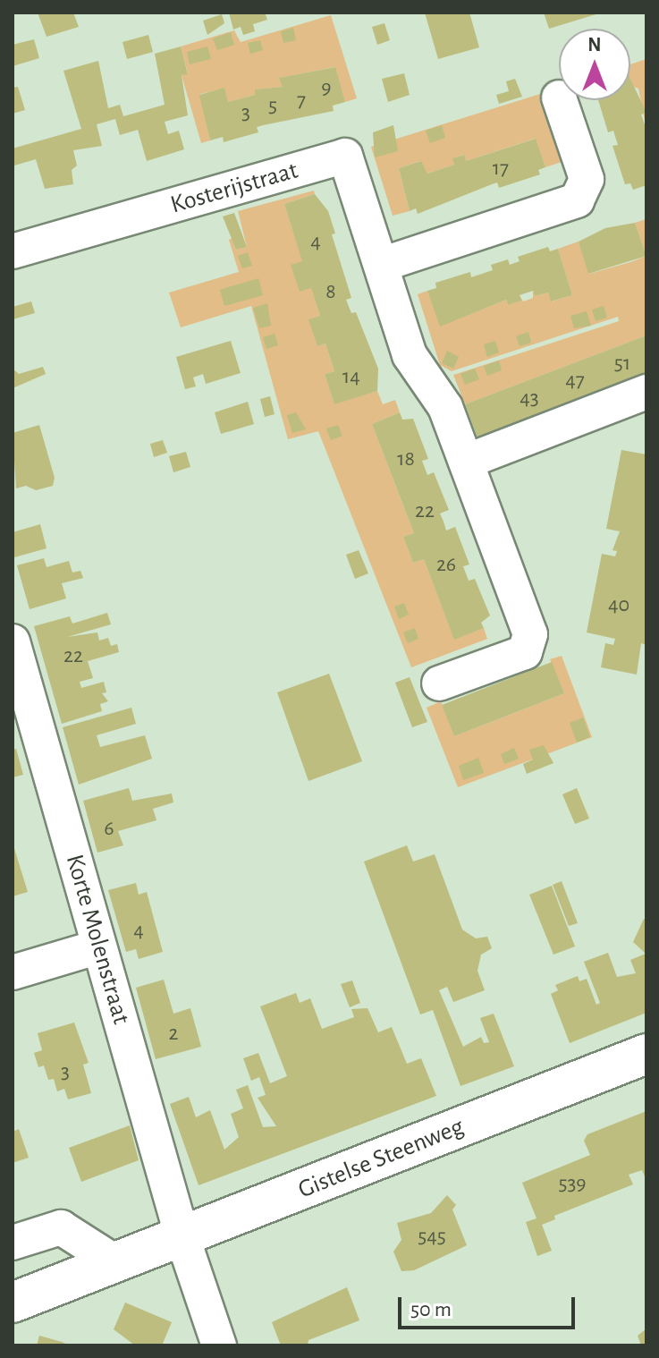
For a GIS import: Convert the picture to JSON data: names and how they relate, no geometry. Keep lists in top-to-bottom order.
{
  "streets": {
    "main road": ["Gistelse Steenweg"],
    "street": ["Kosterijstraat", "Korte Molenstraat"]
  },
  "crossings": [
    ["Korte Molenstraat", "Gistelse Steenweg"]
  ],
  "house_numbers": [
    "9",
    "7",
    "5",
    "3",
    "17",
    "4",
    "8",
    "51",
    "14",
    "47",
    "43",
    "18",
    "22",
    "26",
    "40",
    "22",
    "6",
    "4",
    "2",
    "3",
    "539",
    "545"
  ],
  "scale_bar": "50 m",
  "north": "top"
}
